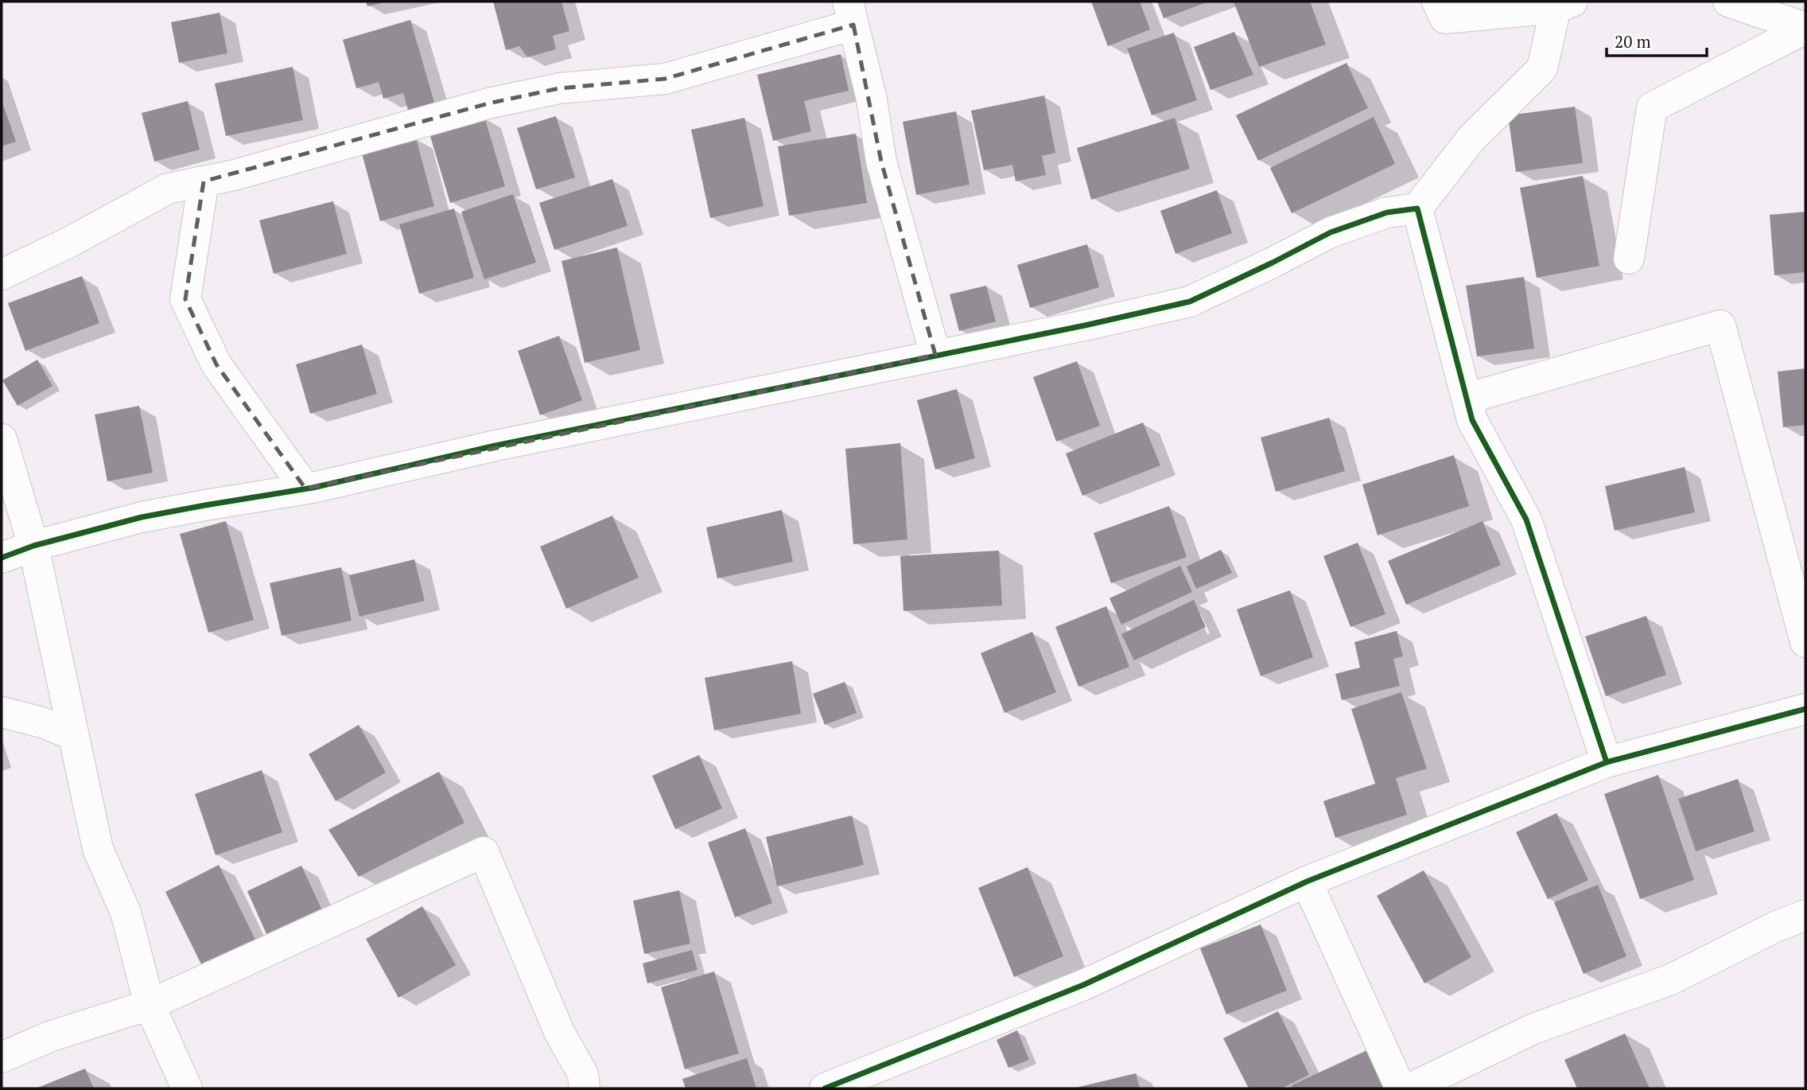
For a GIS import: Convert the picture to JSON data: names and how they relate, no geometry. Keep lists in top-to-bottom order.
{
  "scale_bar": "20 m"
}
